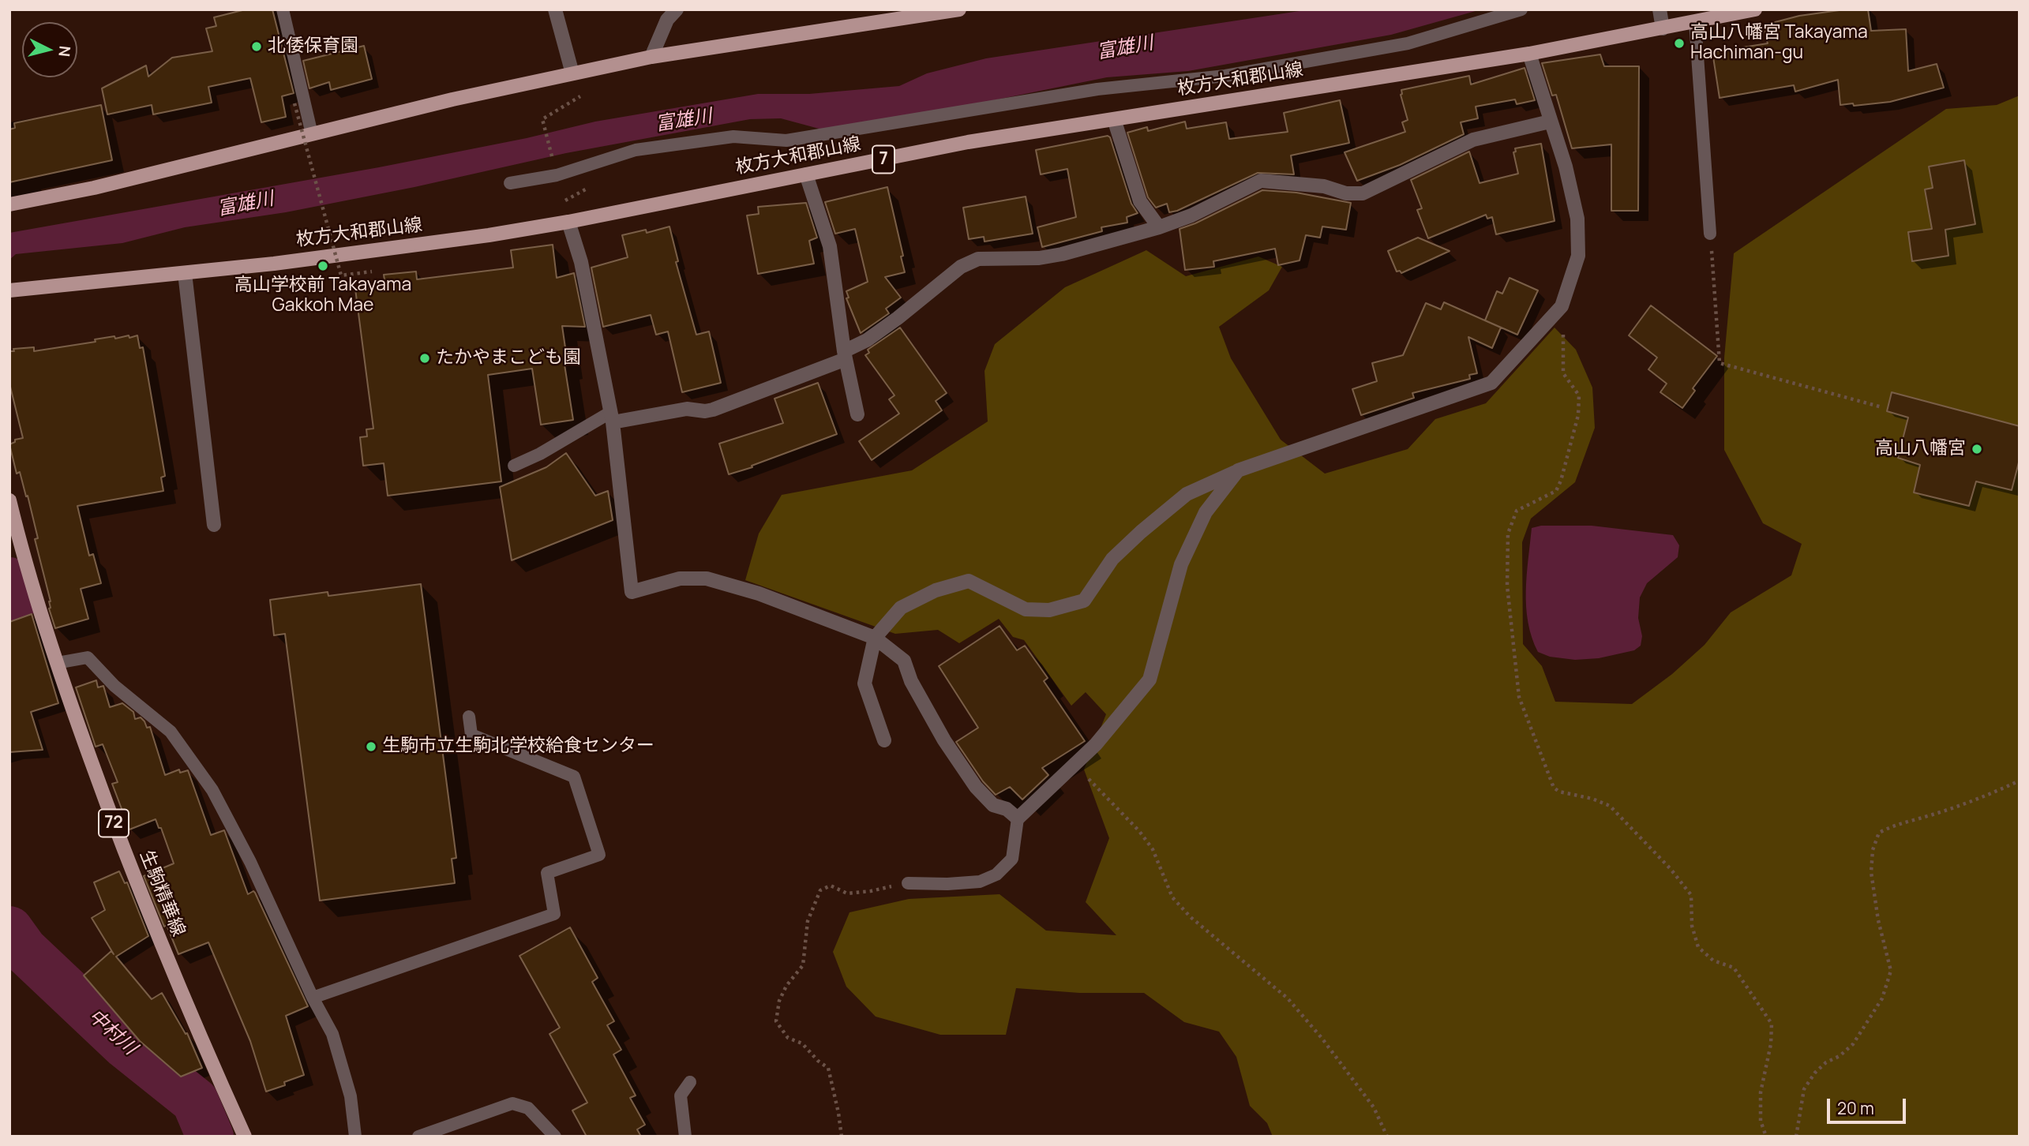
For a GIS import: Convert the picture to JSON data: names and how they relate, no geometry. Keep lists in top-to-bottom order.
{
  "streets": {
    "main road": [
      "枚方大和郡山線",
      "7",
      "72",
      "生駒精華線"
    ]
  },
  "water": ["富雄川", "中村川"],
  "places": [
    "高山八幡宮 Takayama Hachiman-gu",
    "北倭保育園",
    "高山学校前 Takayama Gakkoh Mae",
    "たかやまこども園",
    "高山八幡宮",
    "生駒市立生駒北学校給食センター"
  ],
  "scale_bar": "20 m",
  "north": "right"
}
